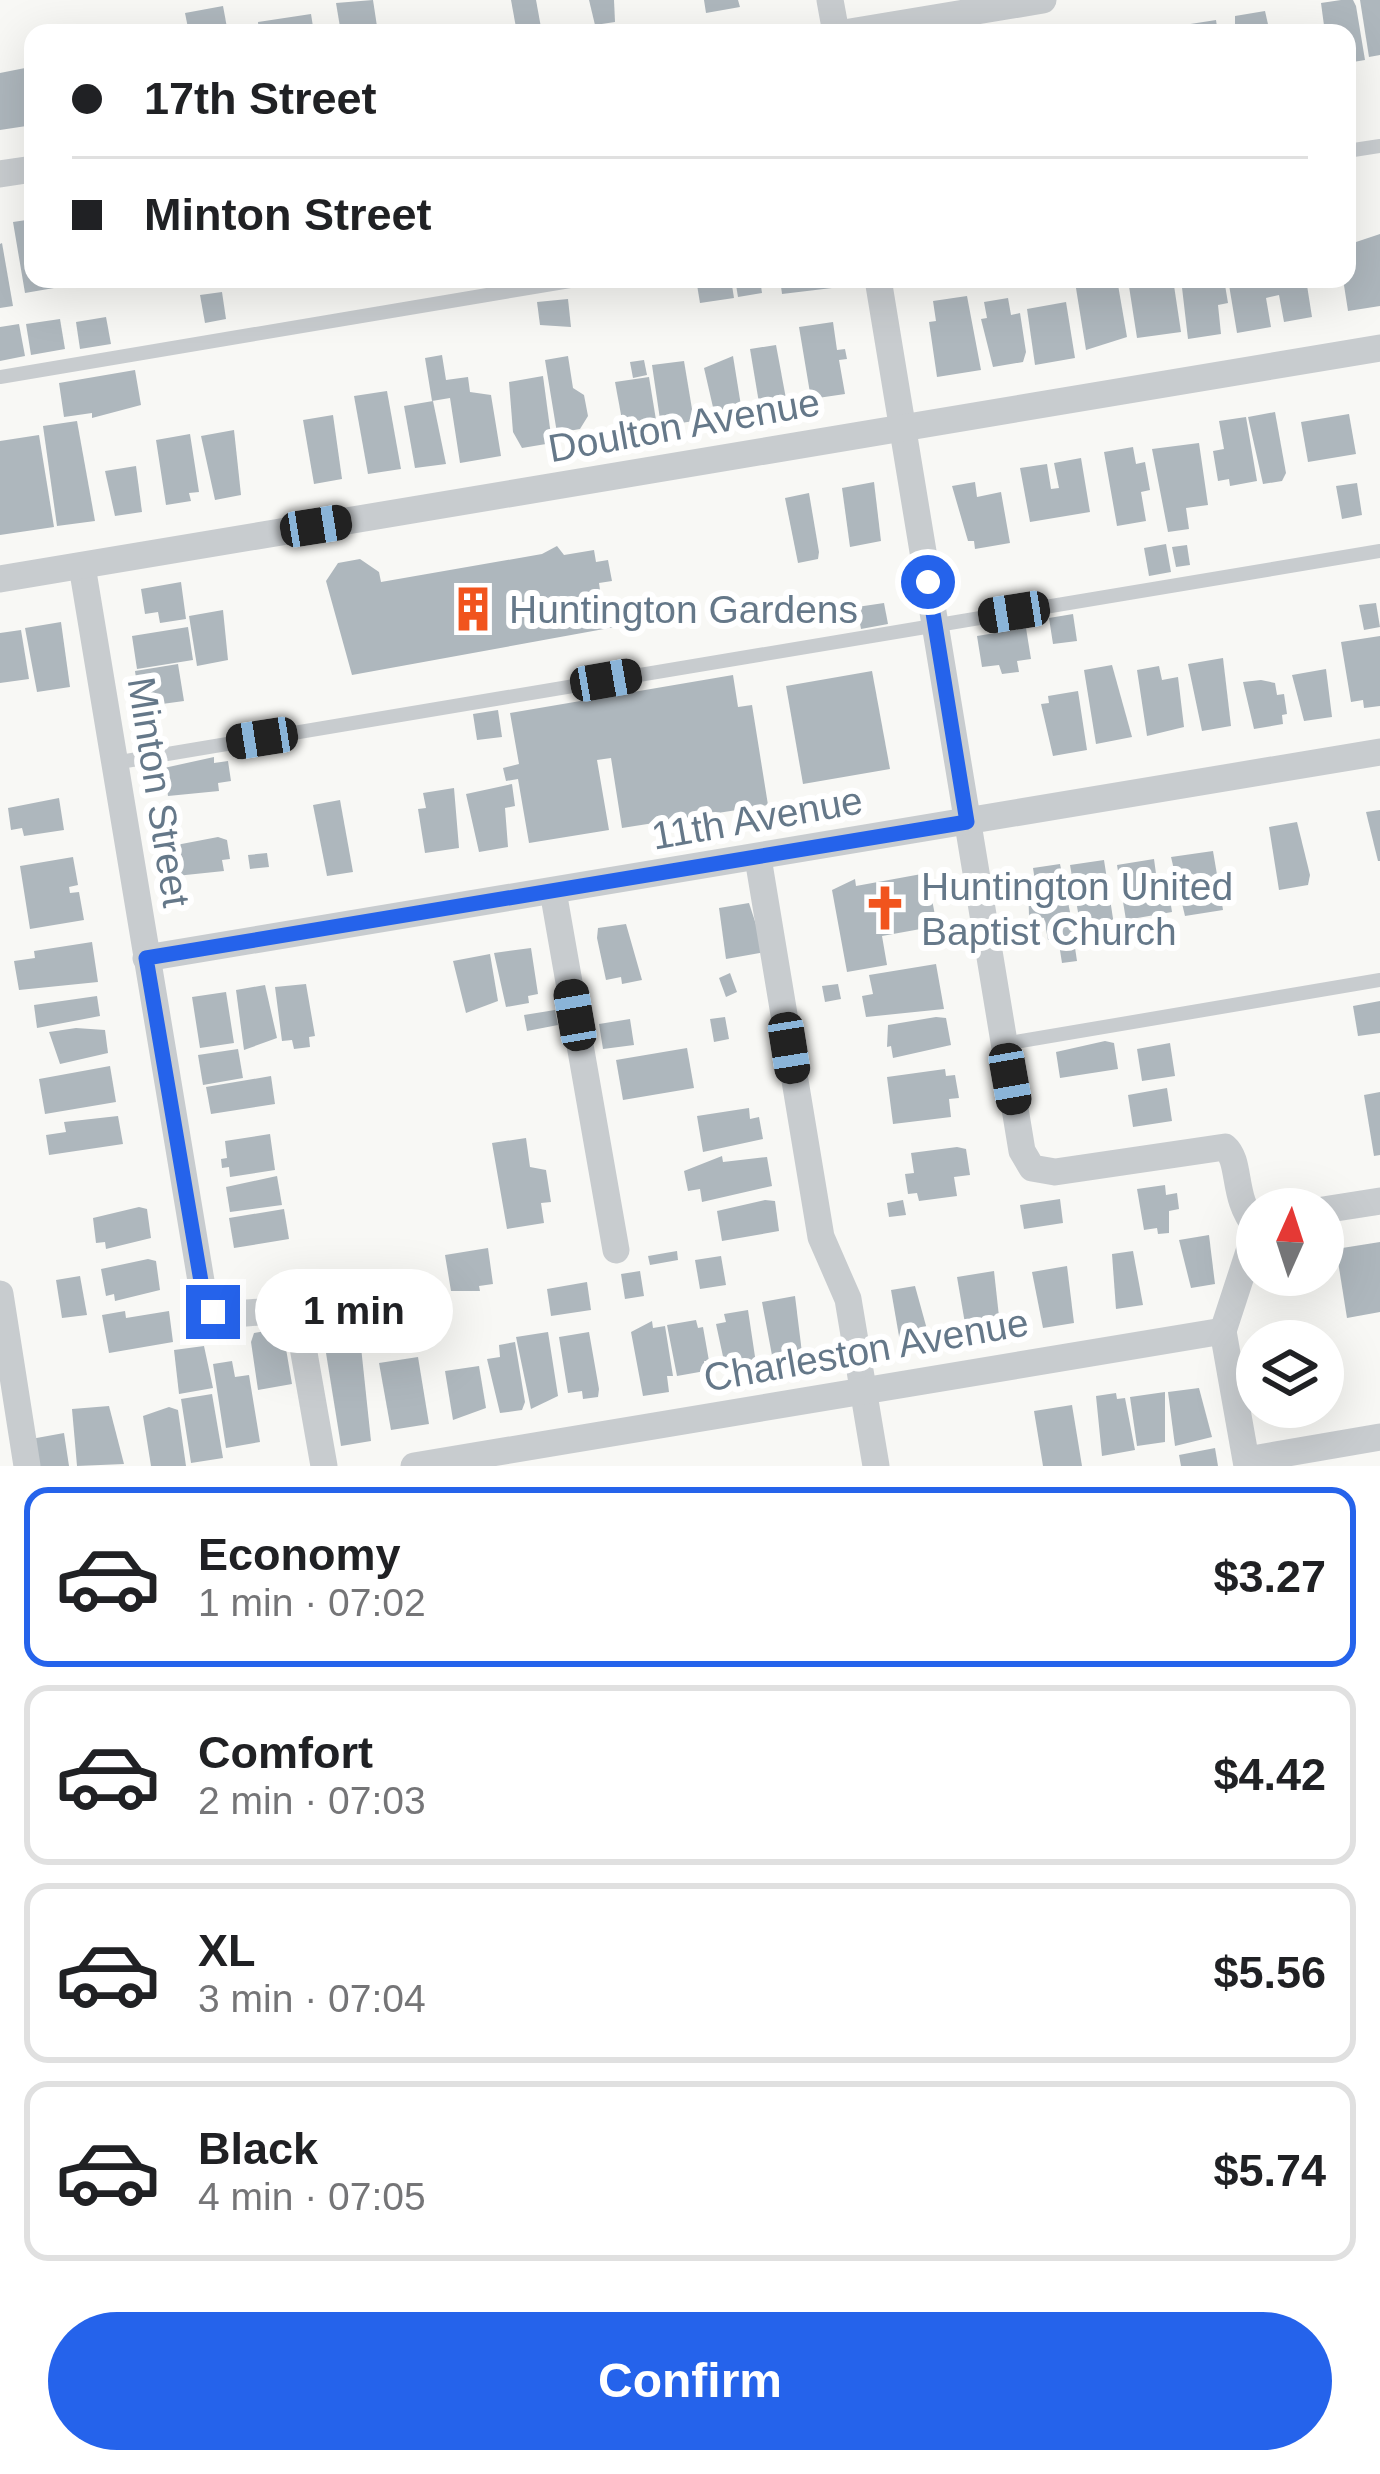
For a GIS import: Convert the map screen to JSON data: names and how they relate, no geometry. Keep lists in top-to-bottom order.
{
  "streets": {
    "street": [
      "Doulton Avenue",
      "Minton Street",
      "11th Avenue",
      "Charleston Avenue"
    ]
  },
  "crossings": [
    ["Doulton Avenue", "Minton Street"],
    ["Minton Street", "11th Avenue"]
  ],
  "places": {
    "building": ["Huntington Gardens"],
    "church": ["Huntington United Baptist Church"]
  },
  "north": "top",
  "page": {
    "banner": ["17th Street", "Minton Street"],
    "bubble": "1 min",
    "list": [
      {
        "name": "Economy",
        "note": "1 min · 07:02",
        "value": "$3.27"
      },
      {
        "name": "Comfort",
        "note": "2 min · 07:03",
        "value": "$4.42"
      },
      {
        "name": "XL",
        "note": "3 min · 07:04",
        "value": "$5.56"
      },
      {
        "name": "Black",
        "note": "4 min · 07:05",
        "value": "$5.74"
      }
    ],
    "buttons": "Confirm"
  }
}
